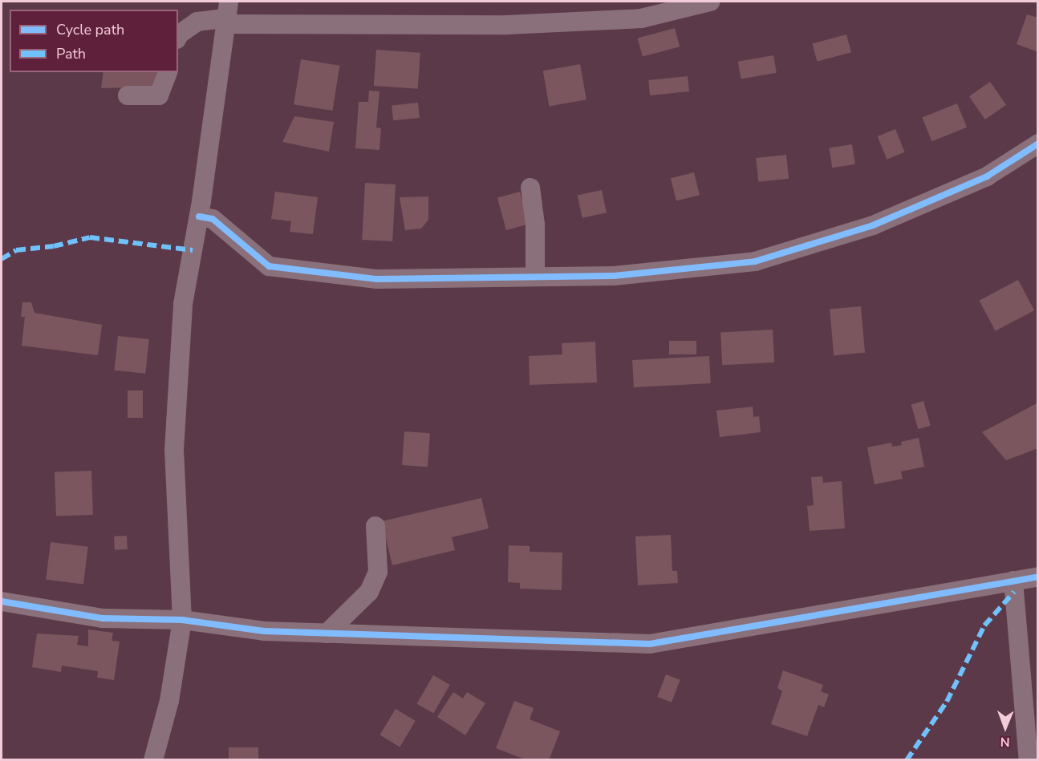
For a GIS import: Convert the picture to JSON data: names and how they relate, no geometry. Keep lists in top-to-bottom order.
{
  "legend": ["Cycle path", "Path"],
  "north": "bottom"
}
